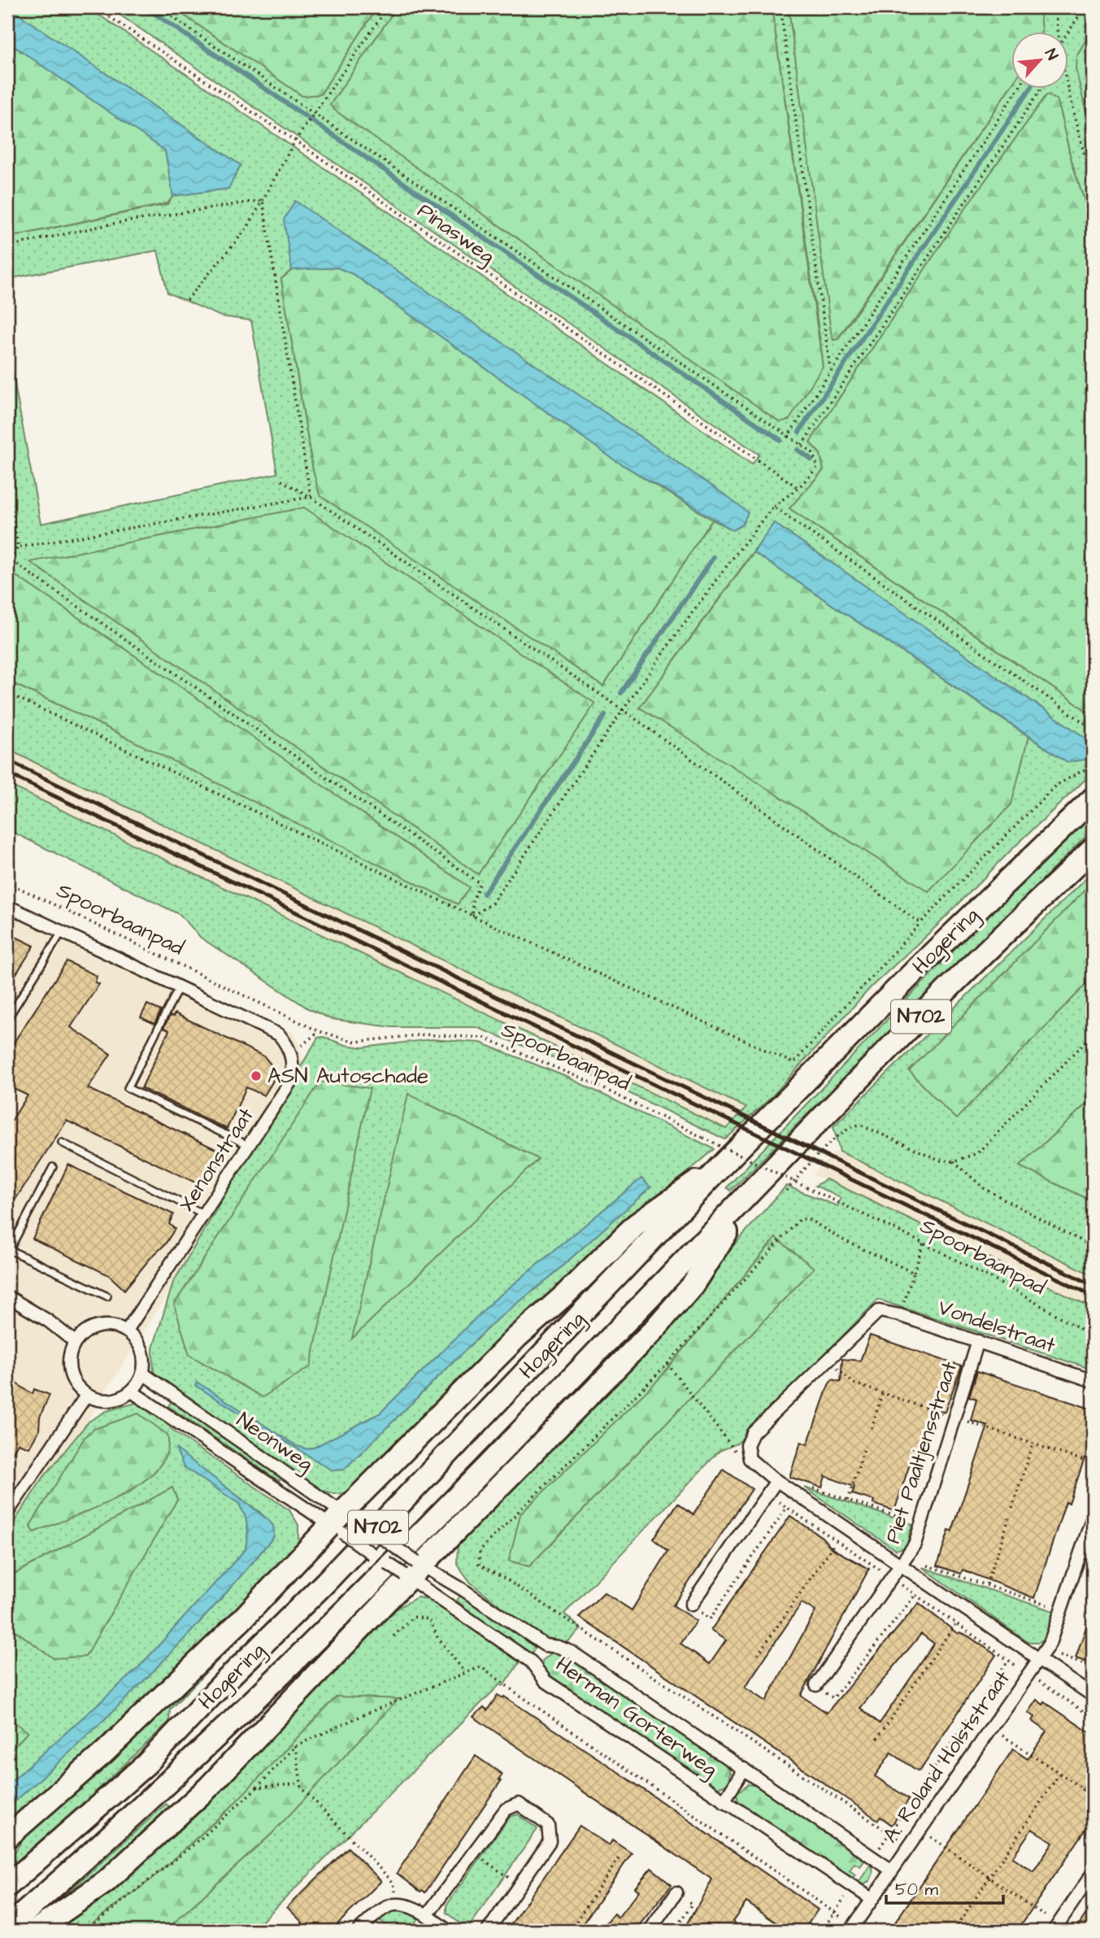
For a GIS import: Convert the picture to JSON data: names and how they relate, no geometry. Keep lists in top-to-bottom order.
{
  "streets": {
    "highway": ["Hogering", "N702"],
    "street": [
      "Xenonstraat",
      "Vondelstraat",
      "Neonweg",
      "Piet Paaltjensstraat",
      "Herman Gorterweg",
      "A. Roland Holststraat"
    ],
    "path": ["Pinasweg", "Spoorbaanpad"]
  },
  "crossings": [
    ["Hogering", "N702"],
    ["N702", "Neonweg"],
    ["N702", "Herman Gorterweg"],
    ["Xenonstraat", "Neonweg"],
    ["Vondelstraat", "Piet Paaltjensstraat"],
    ["Neonweg", "Herman Gorterweg"],
    ["Herman Gorterweg", "A. Roland Holststraat"]
  ],
  "places": ["ASN Autoschade"],
  "scale_bar": "50 m",
  "north": "top right"
}
